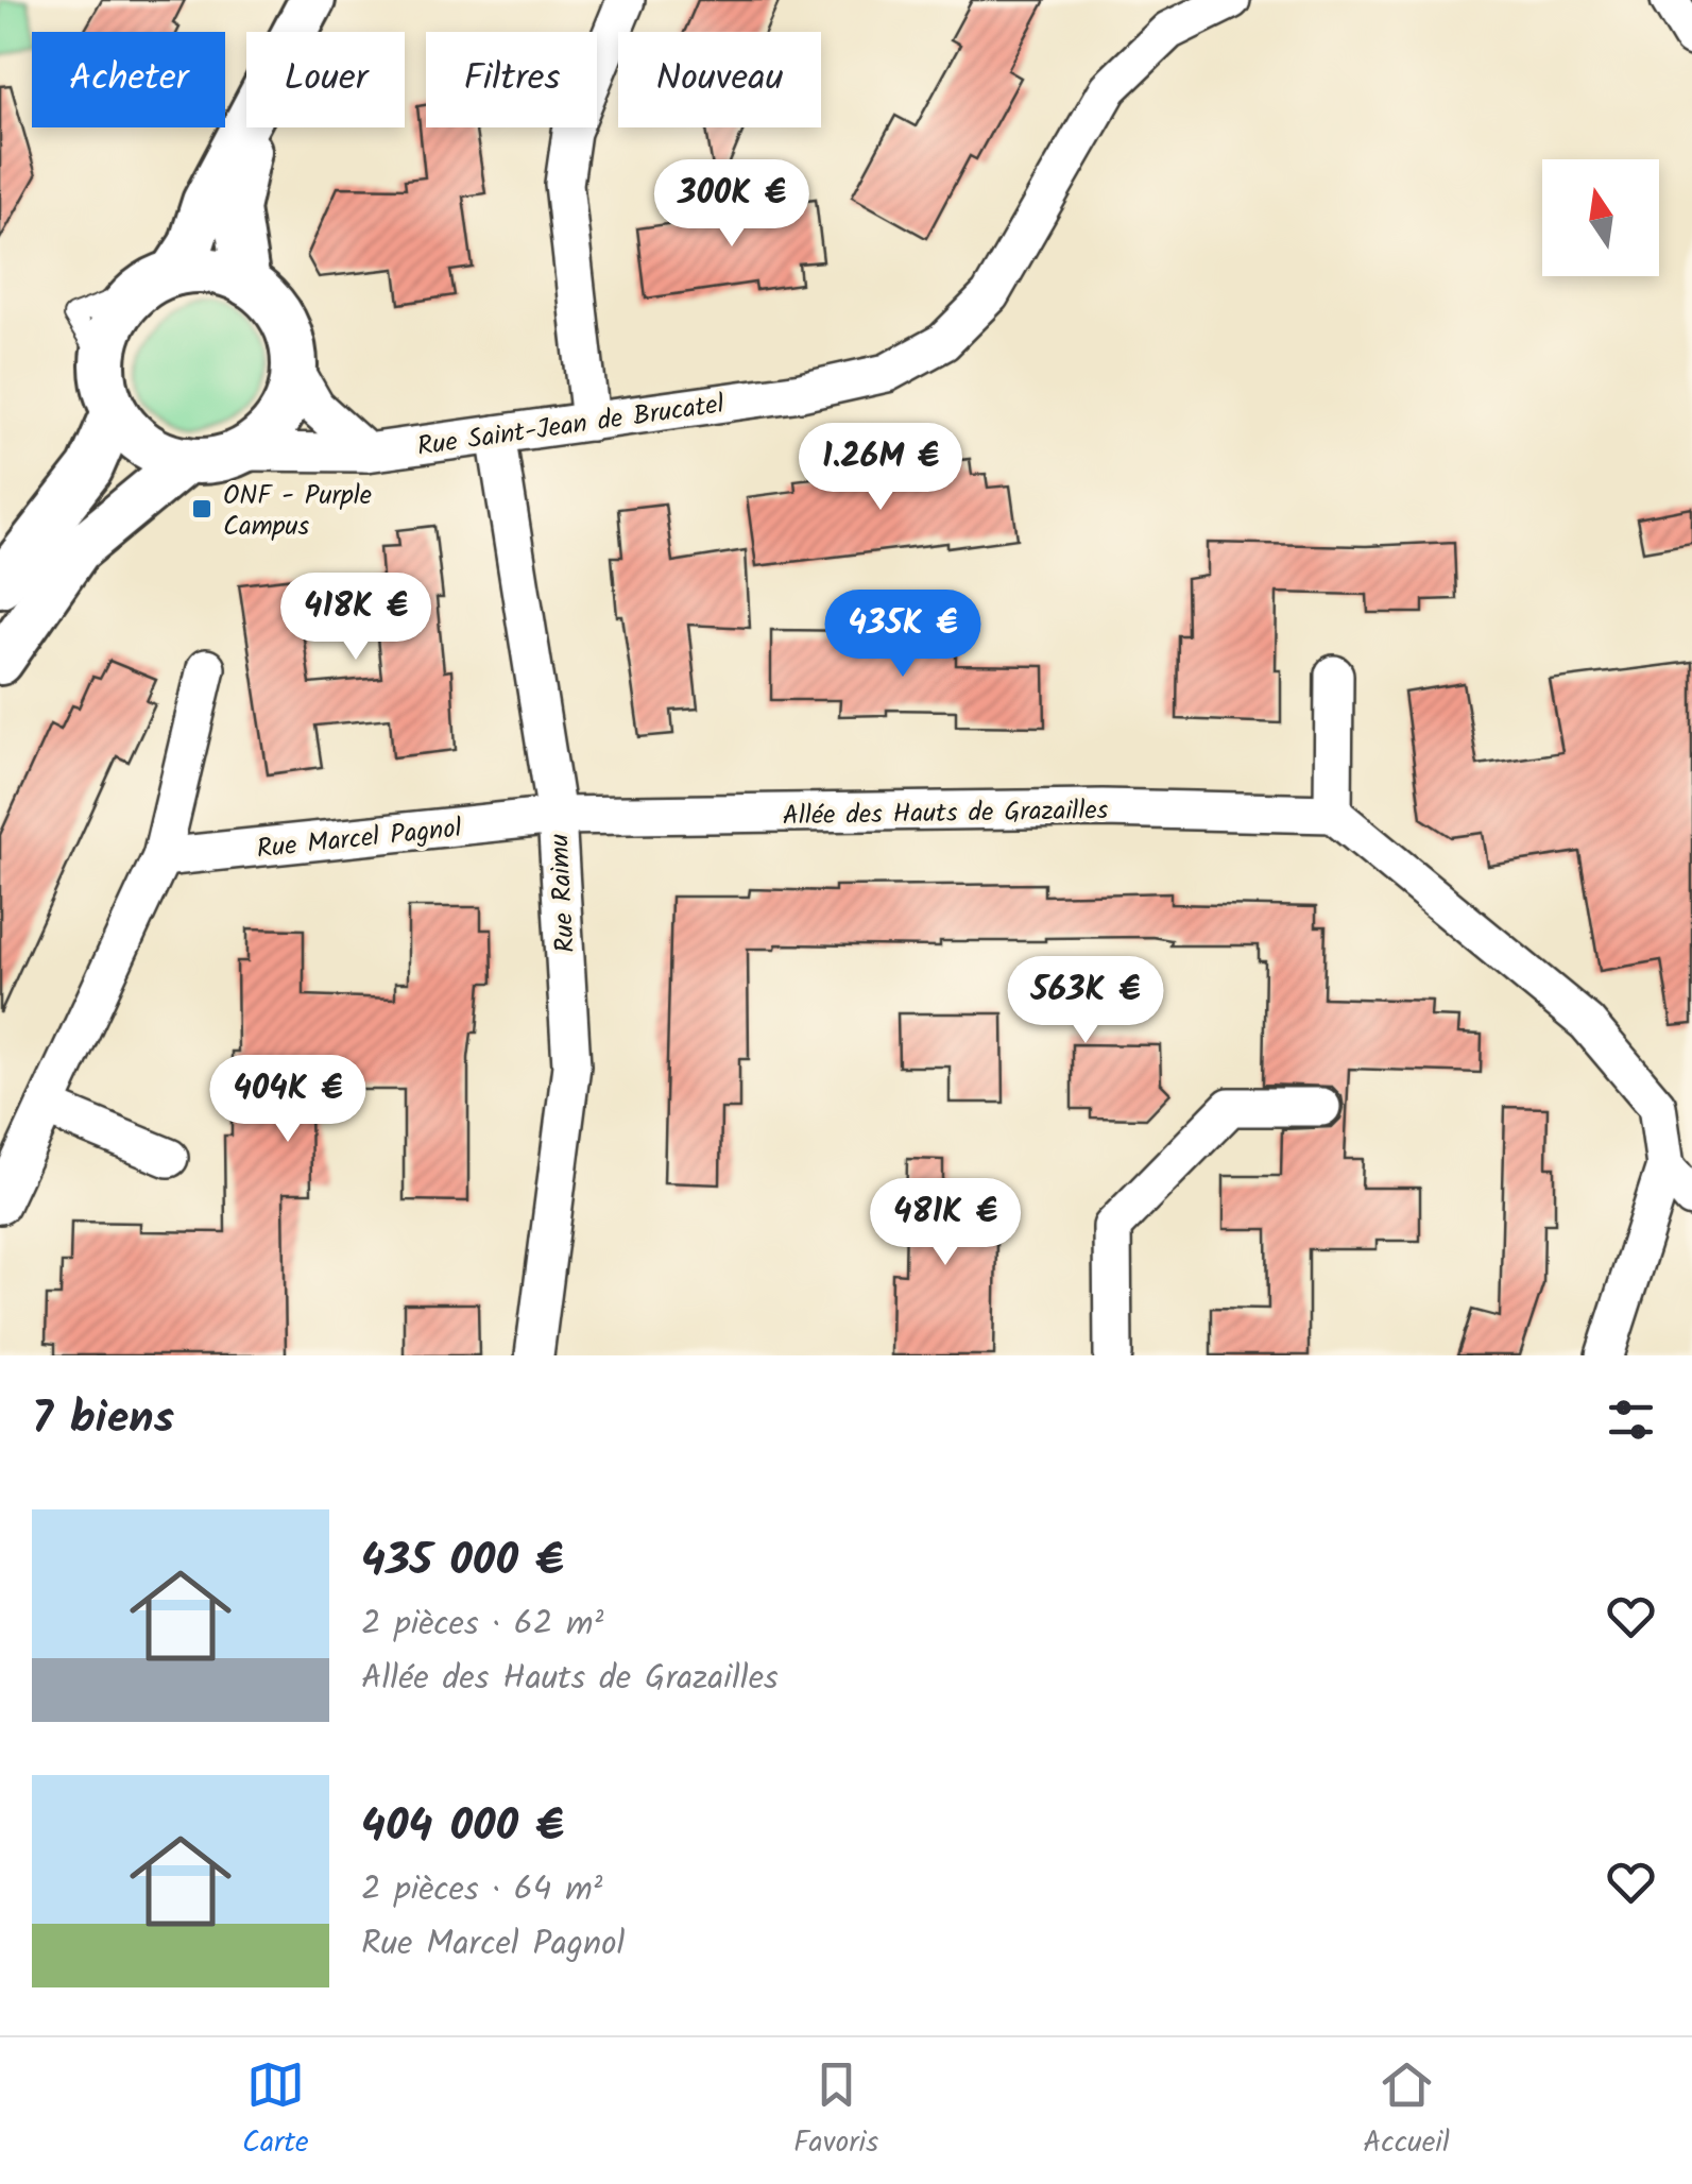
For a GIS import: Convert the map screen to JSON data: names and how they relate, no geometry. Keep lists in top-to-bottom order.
{
  "streets": {
    "street": [
      "Rue Saint-Jean de Brucatel",
      "Allée des Hauts de Grazailles",
      "Rue Marcel Pagnol",
      "Rue Raimu"
    ]
  },
  "crossings": [
    ["Rue Saint-Jean de Brucatel", "Rue Raimu"],
    ["Allée des Hauts de Grazailles", "Rue Marcel Pagnol"],
    ["Allée des Hauts de Grazailles", "Rue Raimu"],
    ["Rue Marcel Pagnol", "Rue Raimu"]
  ],
  "places": {
    "transit": ["ONF - Purple Campus"]
  },
  "north": "top",
  "page": {
    "chip": [
      "Acheter",
      "Louer",
      "Filtres",
      "Nouveau"
    ],
    "price": [
      "300K €",
      "1.26M €",
      "418K €",
      "435K €",
      "563K €",
      "404K €",
      "481K €"
    ],
    "heading": "7 biens",
    "list": [
      {
        "name": "435 000 €",
        "note": "2 pièces · 62 m² · Allée des Hauts de Grazailles"
      },
      {
        "name": "404 000 €",
        "note": "2 pièces · 64 m² · Rue Marcel Pagnol"
      }
    ],
    "tabs": ["Carte", "Favoris", "Accueil"]
  }
}
